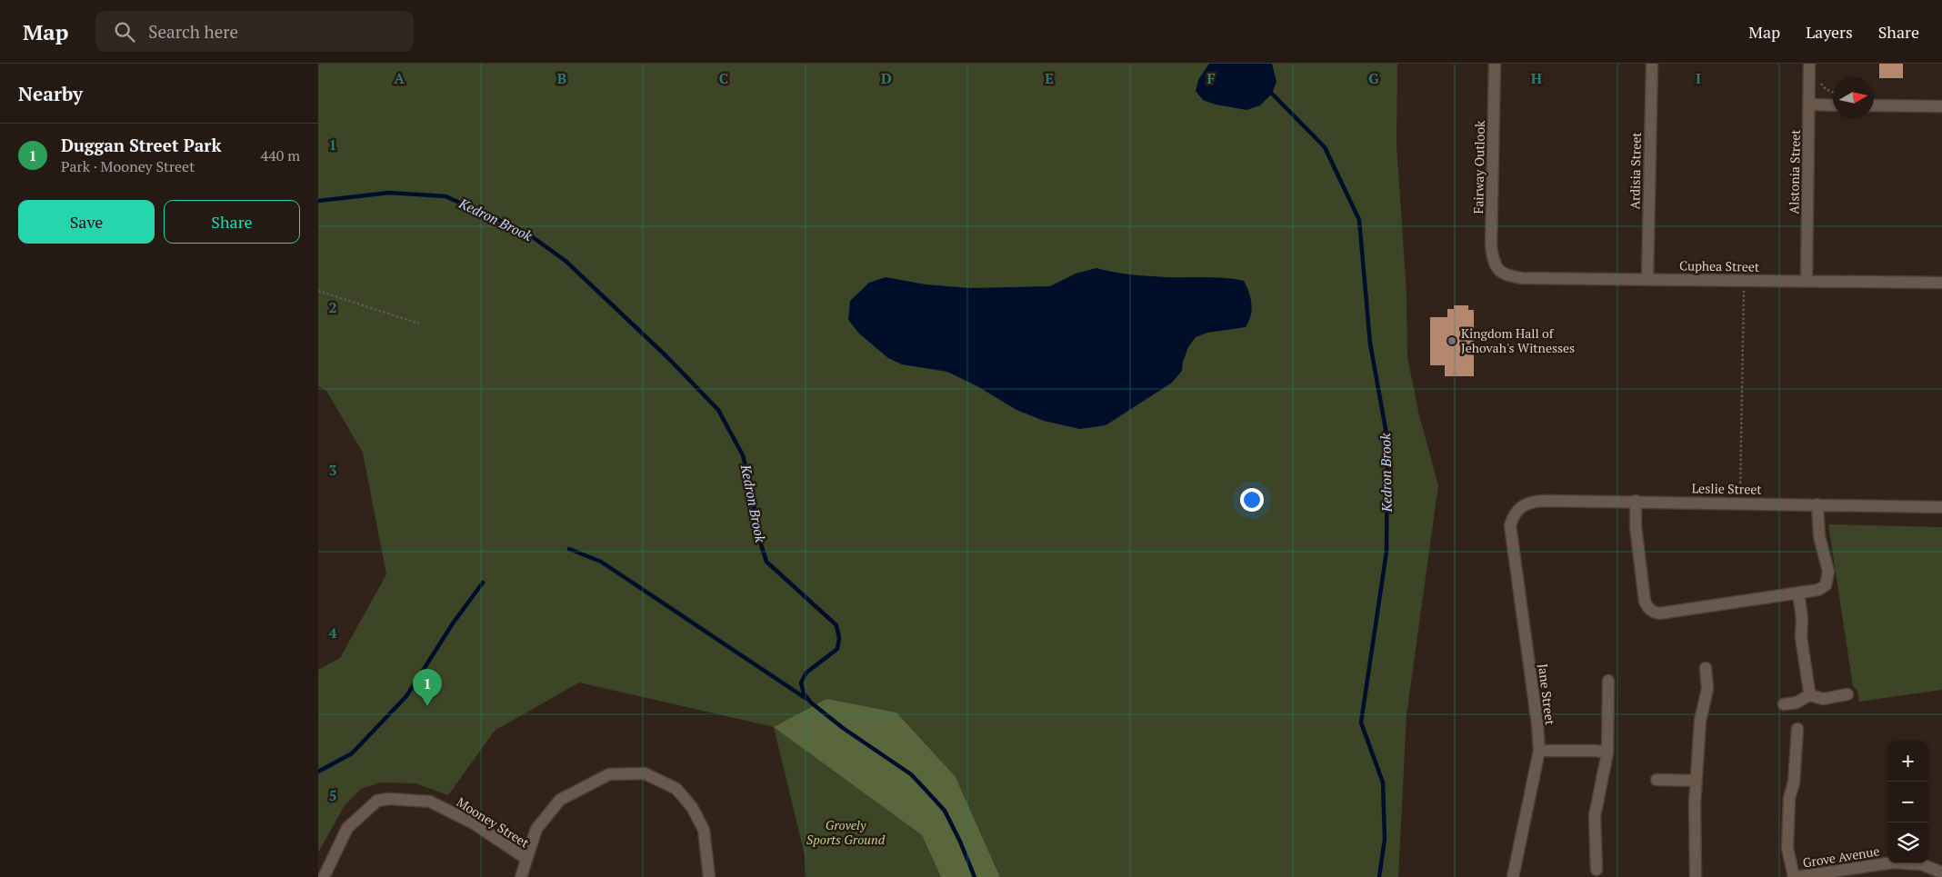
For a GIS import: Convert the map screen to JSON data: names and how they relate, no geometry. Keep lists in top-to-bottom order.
{
  "streets": {
    "street": [
      "Fairway Outlook",
      "Ardisia Street",
      "Alstonia Street",
      "Cuphea Street",
      "Leslie Street",
      "Jane Street",
      "Mooney Street",
      "Grove Avenue"
    ]
  },
  "crossings": [
    ["Fairway Outlook", "Cuphea Street"],
    ["Ardisia Street", "Cuphea Street"],
    ["Alstonia Street", "Cuphea Street"],
    ["Leslie Street", "Jane Street"]
  ],
  "water": ["Kedron Brook"],
  "parks": ["Grovely Sports Ground"],
  "places": ["Kingdom Hall of Jehovah's Witnesses"],
  "north": "right",
  "page": {
    "header": "Map",
    "search": "Search here",
    "nav": ["Map", "Layers", "Share"],
    "heading": "Nearby",
    "list": [
      {
        "mark": "1",
        "name": "Duggan Street Park",
        "note": "Park · Mooney Street",
        "value": "440 m"
      }
    ],
    "buttons": ["Save", "Share"],
    "pins": "1",
    "map_buttons": ["+", "−"]
  },
  "grid": {
    "columns": [
      "A",
      "B",
      "C",
      "D",
      "E",
      "F",
      "G",
      "H",
      "I"
    ],
    "rows": [
      "1",
      "2",
      "3",
      "4",
      "5"
    ]
  }
}
